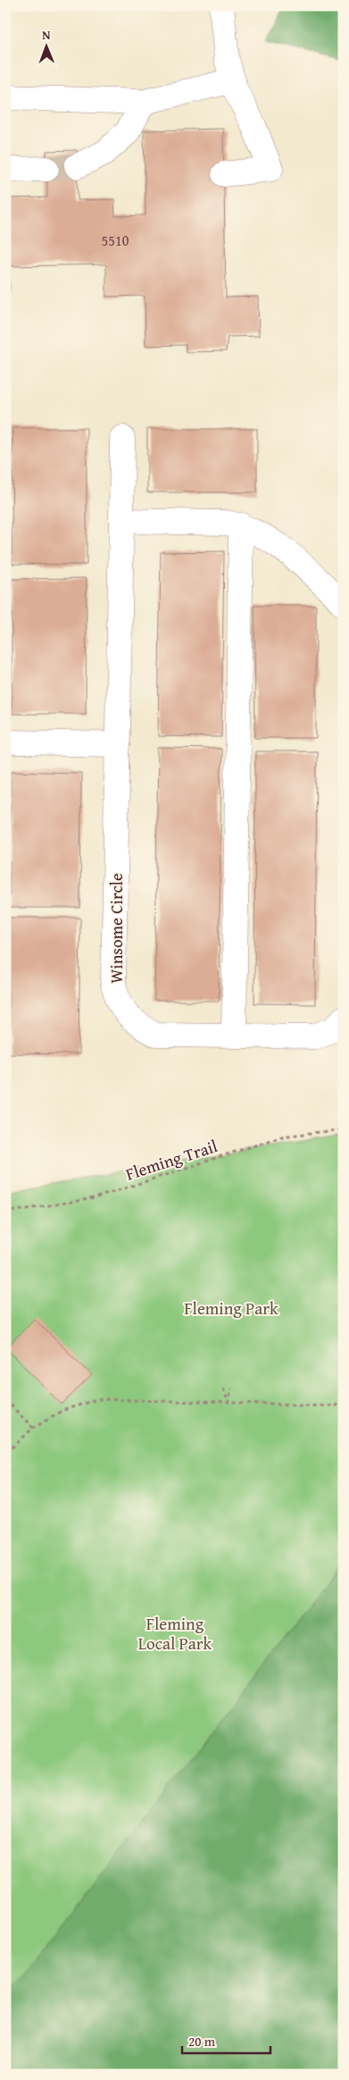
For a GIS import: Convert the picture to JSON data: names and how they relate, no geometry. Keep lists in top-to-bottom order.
{
  "streets": {
    "street": ["Winsome Circle"],
    "path": ["Fleming Trail"]
  },
  "parks": ["Fleming Park", "Fleming Local Park"],
  "house_numbers": ["5510"],
  "scale_bar": "20 m",
  "north": "top"
}
